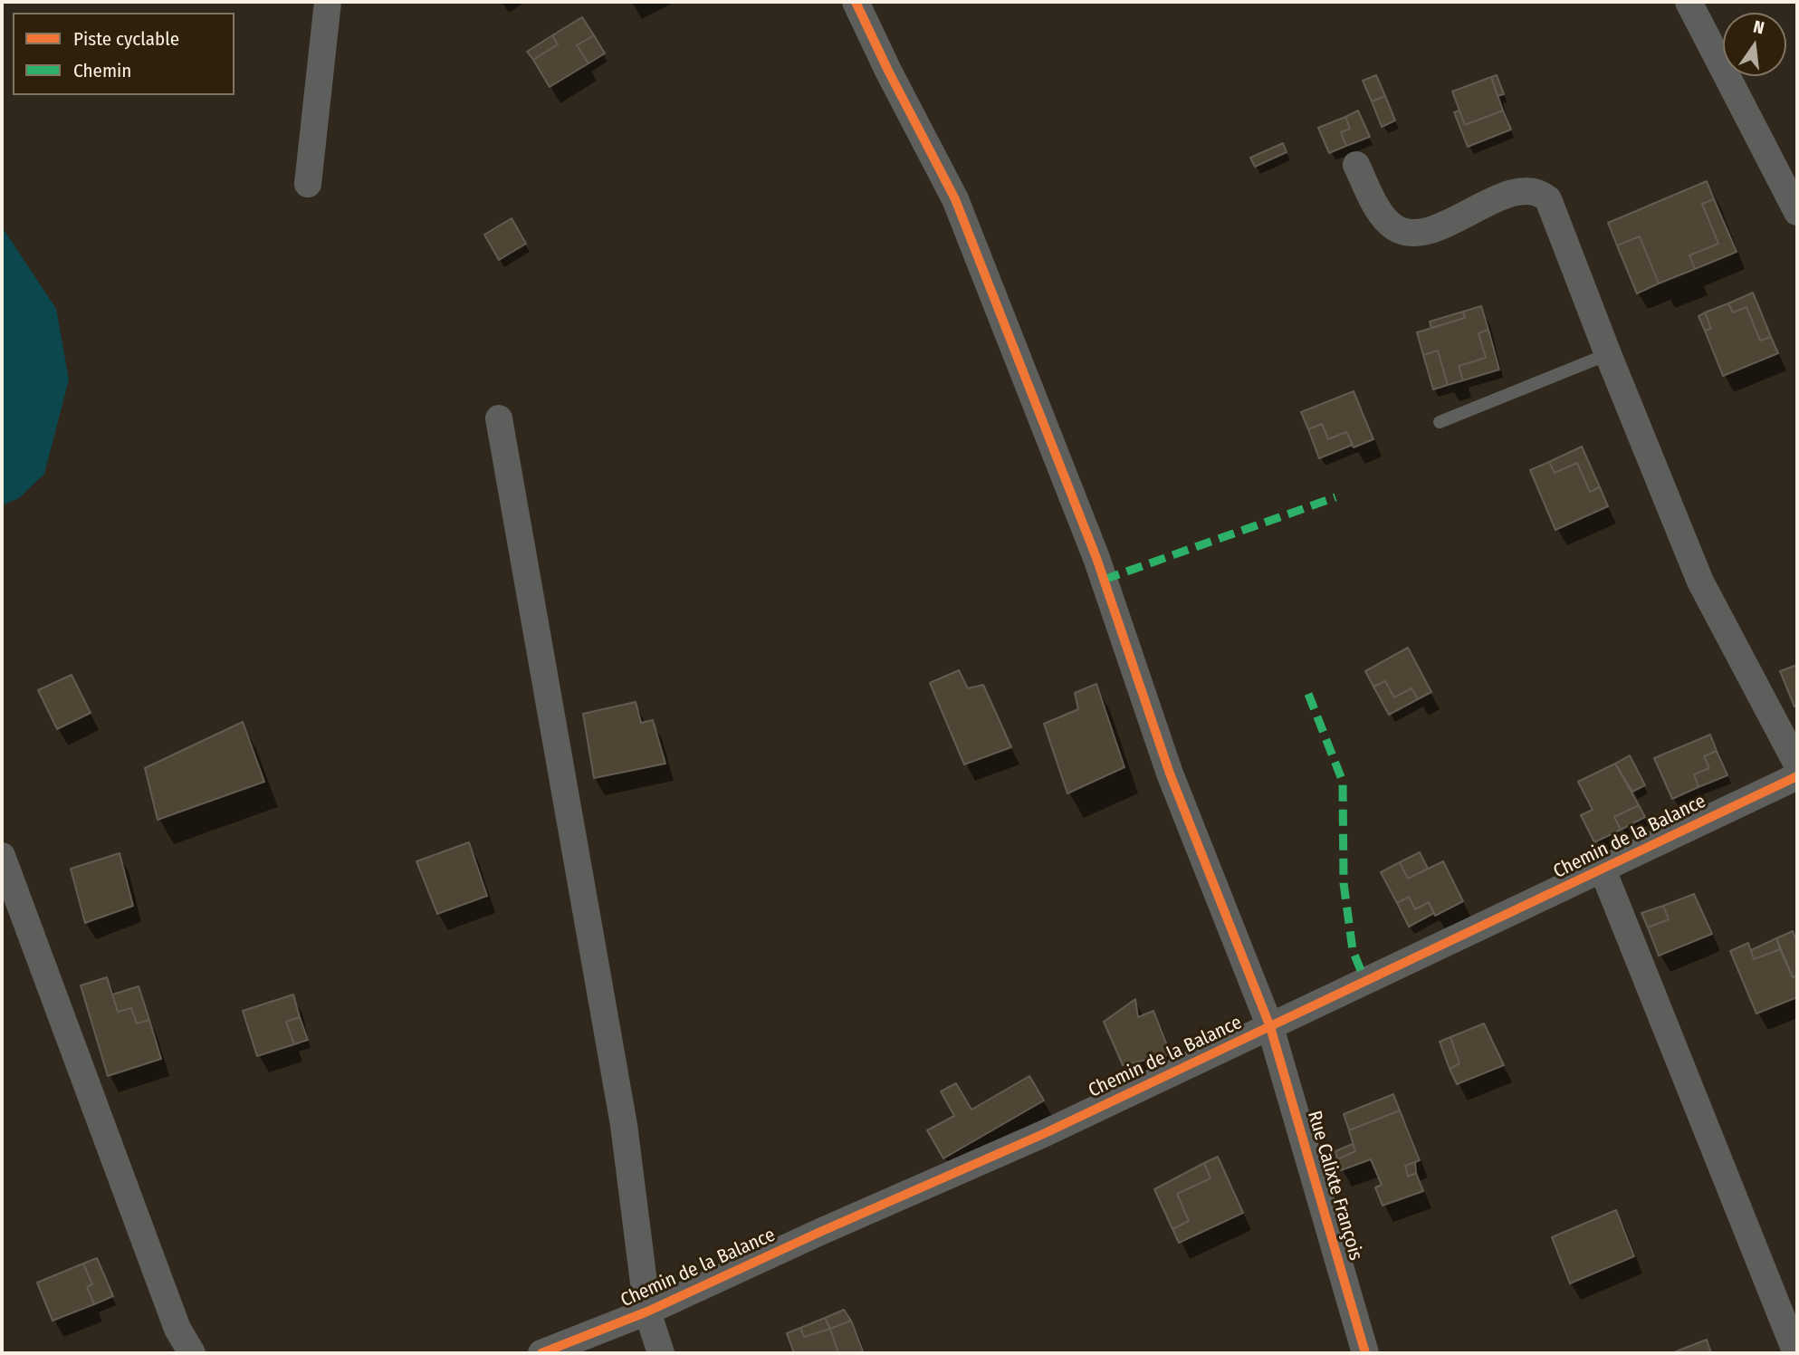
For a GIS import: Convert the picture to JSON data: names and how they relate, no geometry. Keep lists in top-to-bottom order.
{
  "streets": {
    "street": ["Chemin de la Balance", "Rue Calixte François"]
  },
  "crossings": [
    ["Chemin de la Balance", "Rue Calixte François"]
  ],
  "legend": ["Piste cyclable", "Chemin"],
  "north": "top"
}
